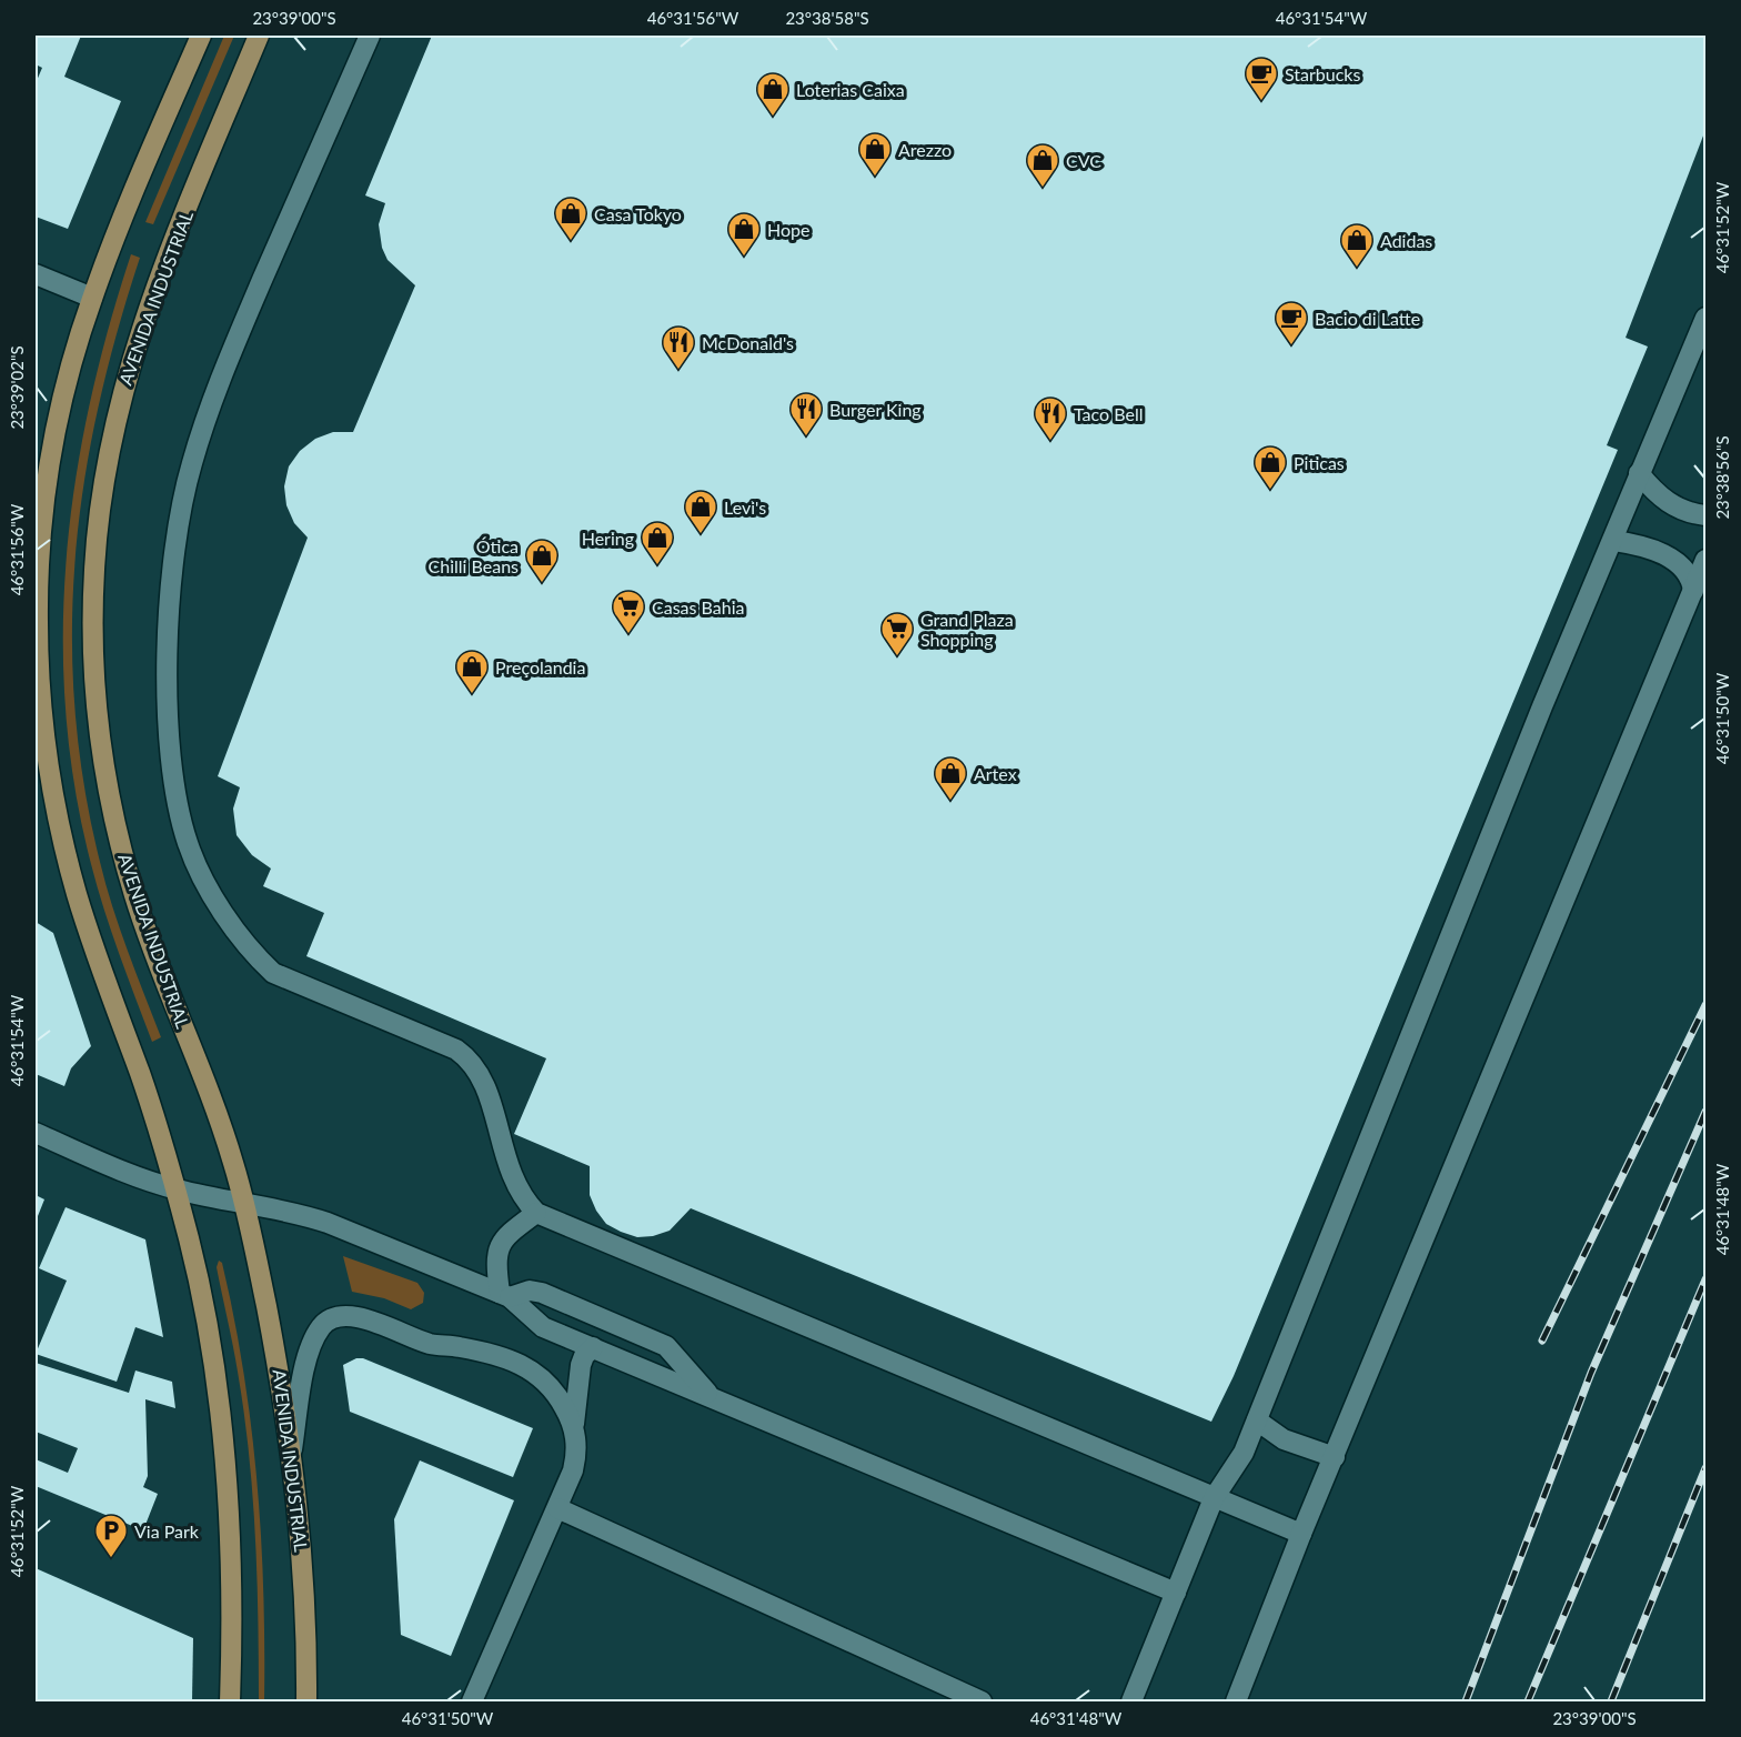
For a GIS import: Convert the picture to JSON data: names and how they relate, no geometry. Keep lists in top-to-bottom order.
{
  "streets": {
    "main road": ["AVENIDA INDUSTRIAL"]
  },
  "places": {
    "cafe": ["Starbucks", "Bacio di Latte"],
    "shop": [
      "Loterias Caixa",
      "Arezzo",
      "CVC",
      "Casa Tokyo",
      "Hope",
      "Adidas",
      "Piticas",
      "Levi's",
      "Hering",
      "Ótica Chilli Beans",
      "Preçolandia",
      "Artex"
    ],
    "restaurant": ["McDonald's", "Burger King", "Taco Bell"],
    "supermarket": ["Casas Bahia", "Grand Plaza Shopping"],
    "parking": ["Via Park"]
  },
  "coordinates": [
    "23°39'00\"S",
    "46°31'56\"W",
    "23°38'58\"S",
    "46°31'54\"W",
    "46°31'52\"W",
    "23°39'02\"S",
    "23°38'56\"S",
    "46°31'50\"W",
    "46°31'48\"W"
  ]
}
